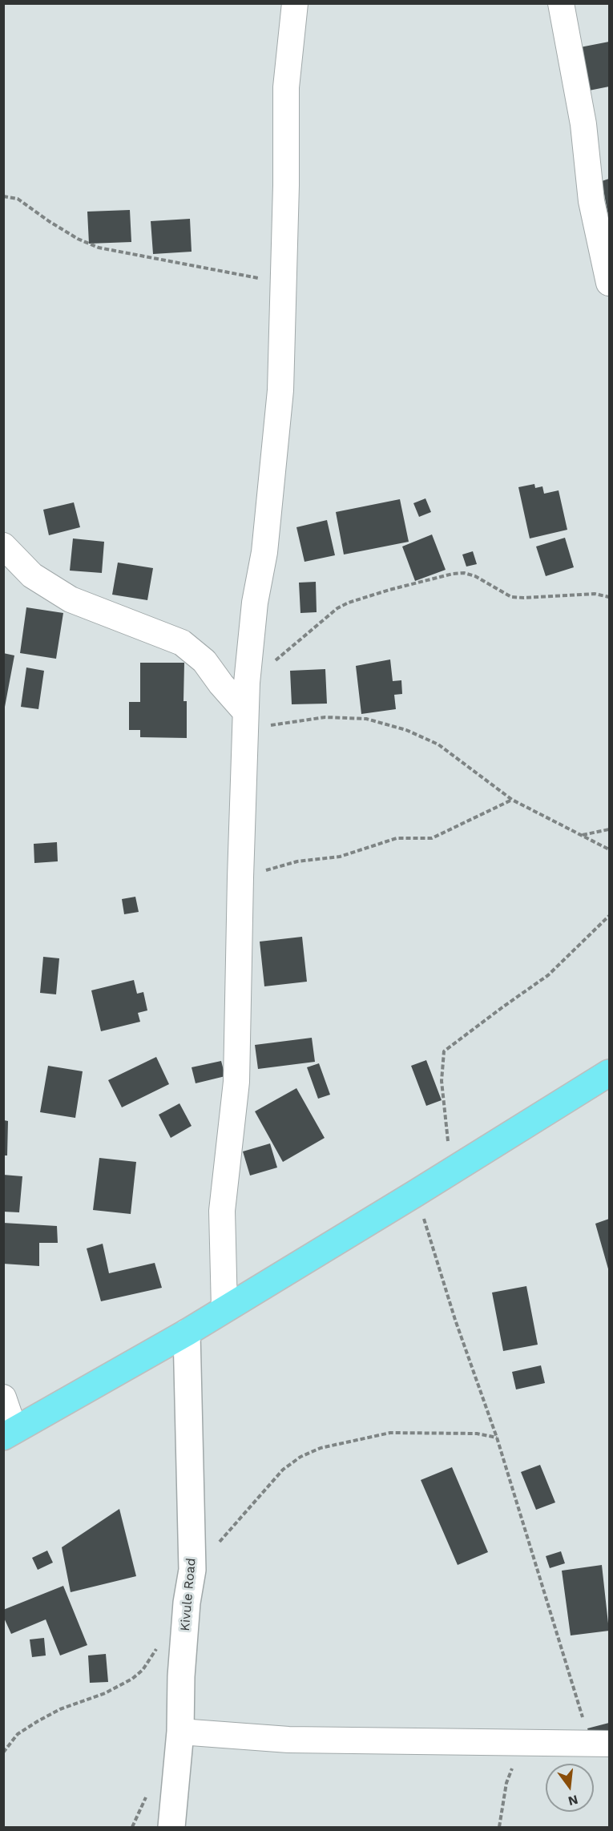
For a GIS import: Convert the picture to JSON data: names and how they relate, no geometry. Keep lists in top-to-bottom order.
{
  "streets": {
    "street": ["Kivule Road"]
  },
  "north": "bottom"
}
